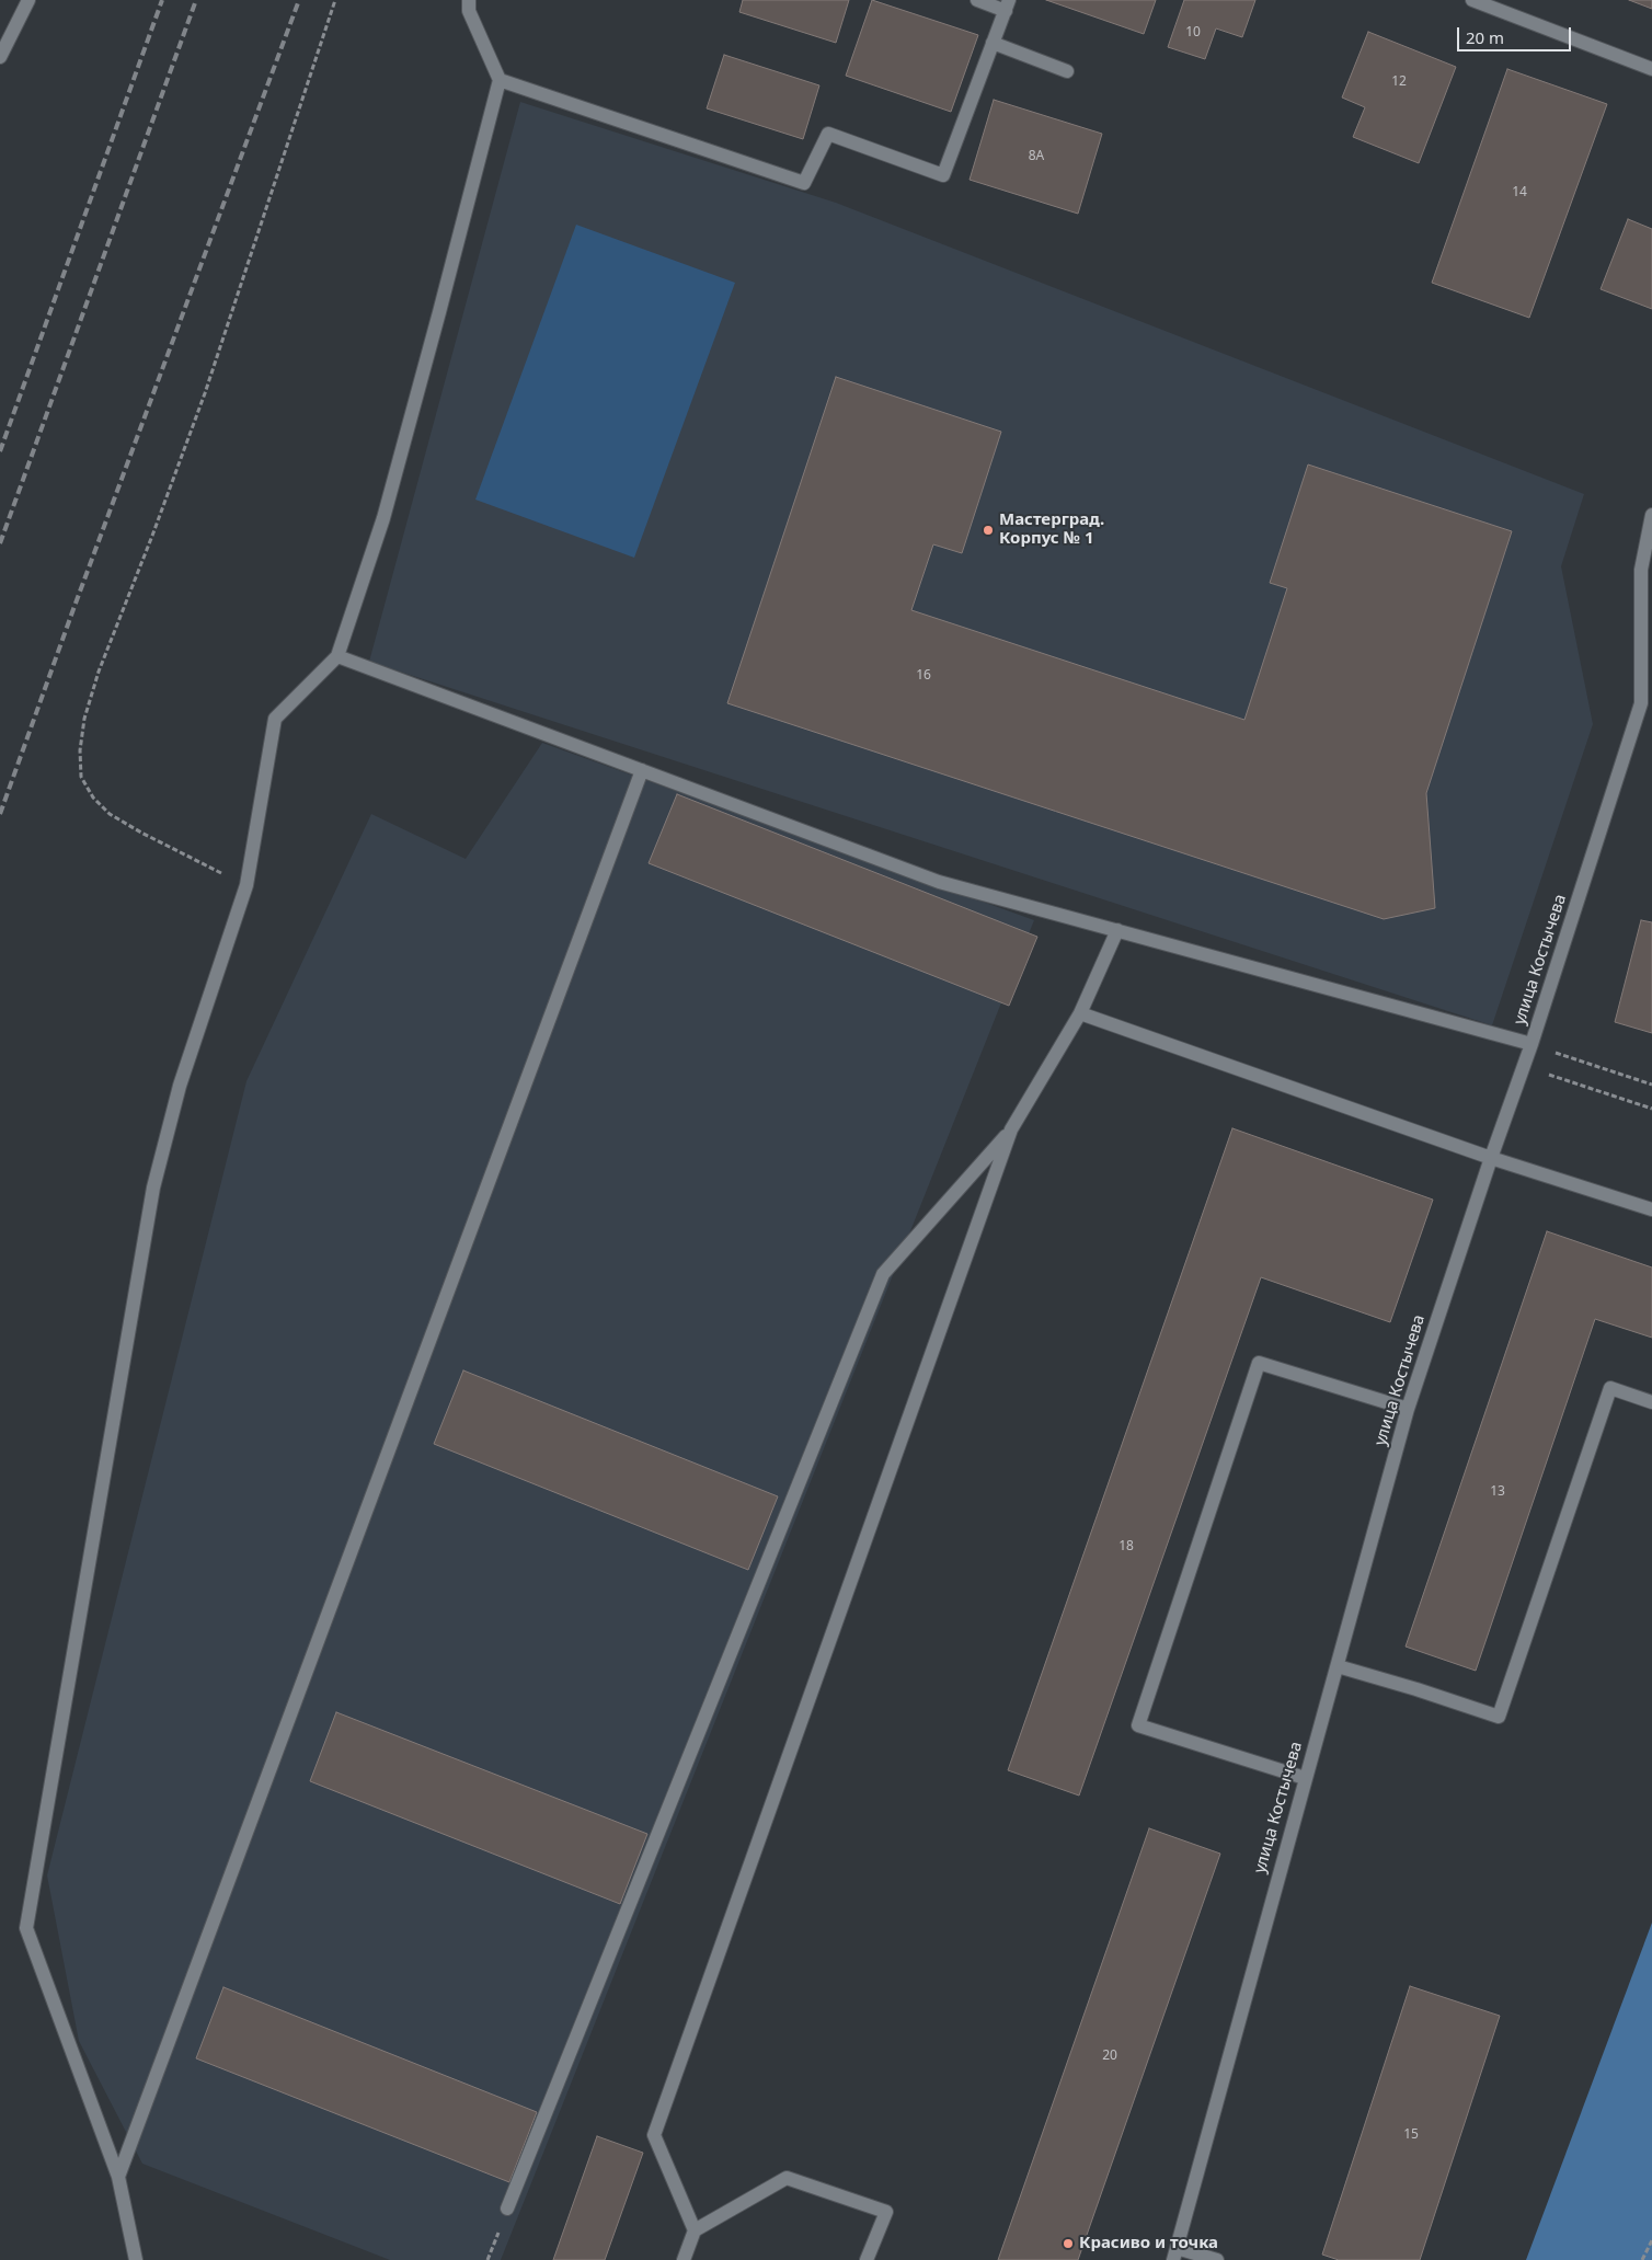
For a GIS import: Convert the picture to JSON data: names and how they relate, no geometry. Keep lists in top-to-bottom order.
{
  "streets": {
    "street": ["улица Костычева"]
  },
  "places": ["Мастерград. Корпус № 1", "Красиво и точка"],
  "house_numbers": [
    "10",
    "12",
    "8А",
    "14",
    "16",
    "13",
    "18",
    "20",
    "15"
  ],
  "scale_bar": "20 m"
}
